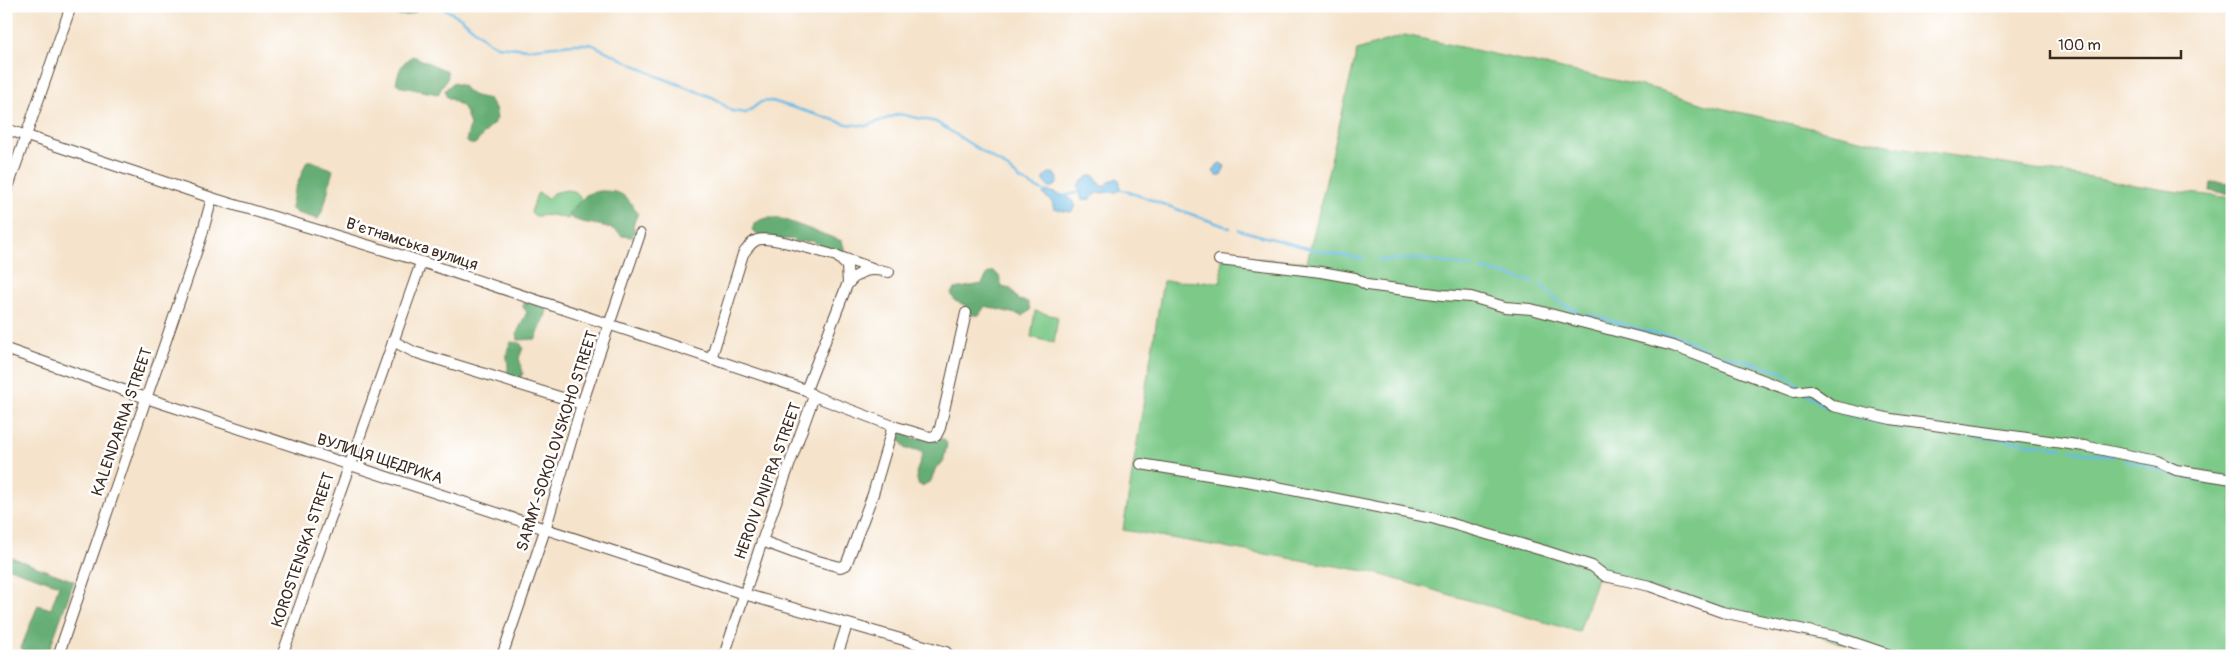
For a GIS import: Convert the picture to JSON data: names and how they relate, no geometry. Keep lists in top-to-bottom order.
{
  "streets": {
    "street": [
      "Вʼєтнамська вулиця",
      "KALENDARNA STREET",
      "SARMY-SOKOLOVSKOHO STREET",
      "ВУЛИЦЯ ЩЕДРИКА",
      "HEROIV DNIPRA STREET",
      "KOROSTENSKA STREET"
    ]
  },
  "crossings": [
    ["Вʼєтнамська вулиця", "KALENDARNA STREET"],
    ["Вʼєтнамська вулиця", "SARMY-SOKOLOVSKOHO STREET"],
    ["Вʼєтнамська вулиця", "HEROIV DNIPRA STREET"],
    ["Вʼєтнамська вулиця", "KOROSTENSKA STREET"],
    ["KALENDARNA STREET", "ВУЛИЦЯ ЩЕДРИКА"],
    ["SARMY-SOKOLOVSKOHO STREET", "ВУЛИЦЯ ЩЕДРИКА"],
    ["ВУЛИЦЯ ЩЕДРИКА", "HEROIV DNIPRA STREET"],
    ["ВУЛИЦЯ ЩЕДРИКА", "KOROSTENSKA STREET"]
  ],
  "scale_bar": "100 m"
}
